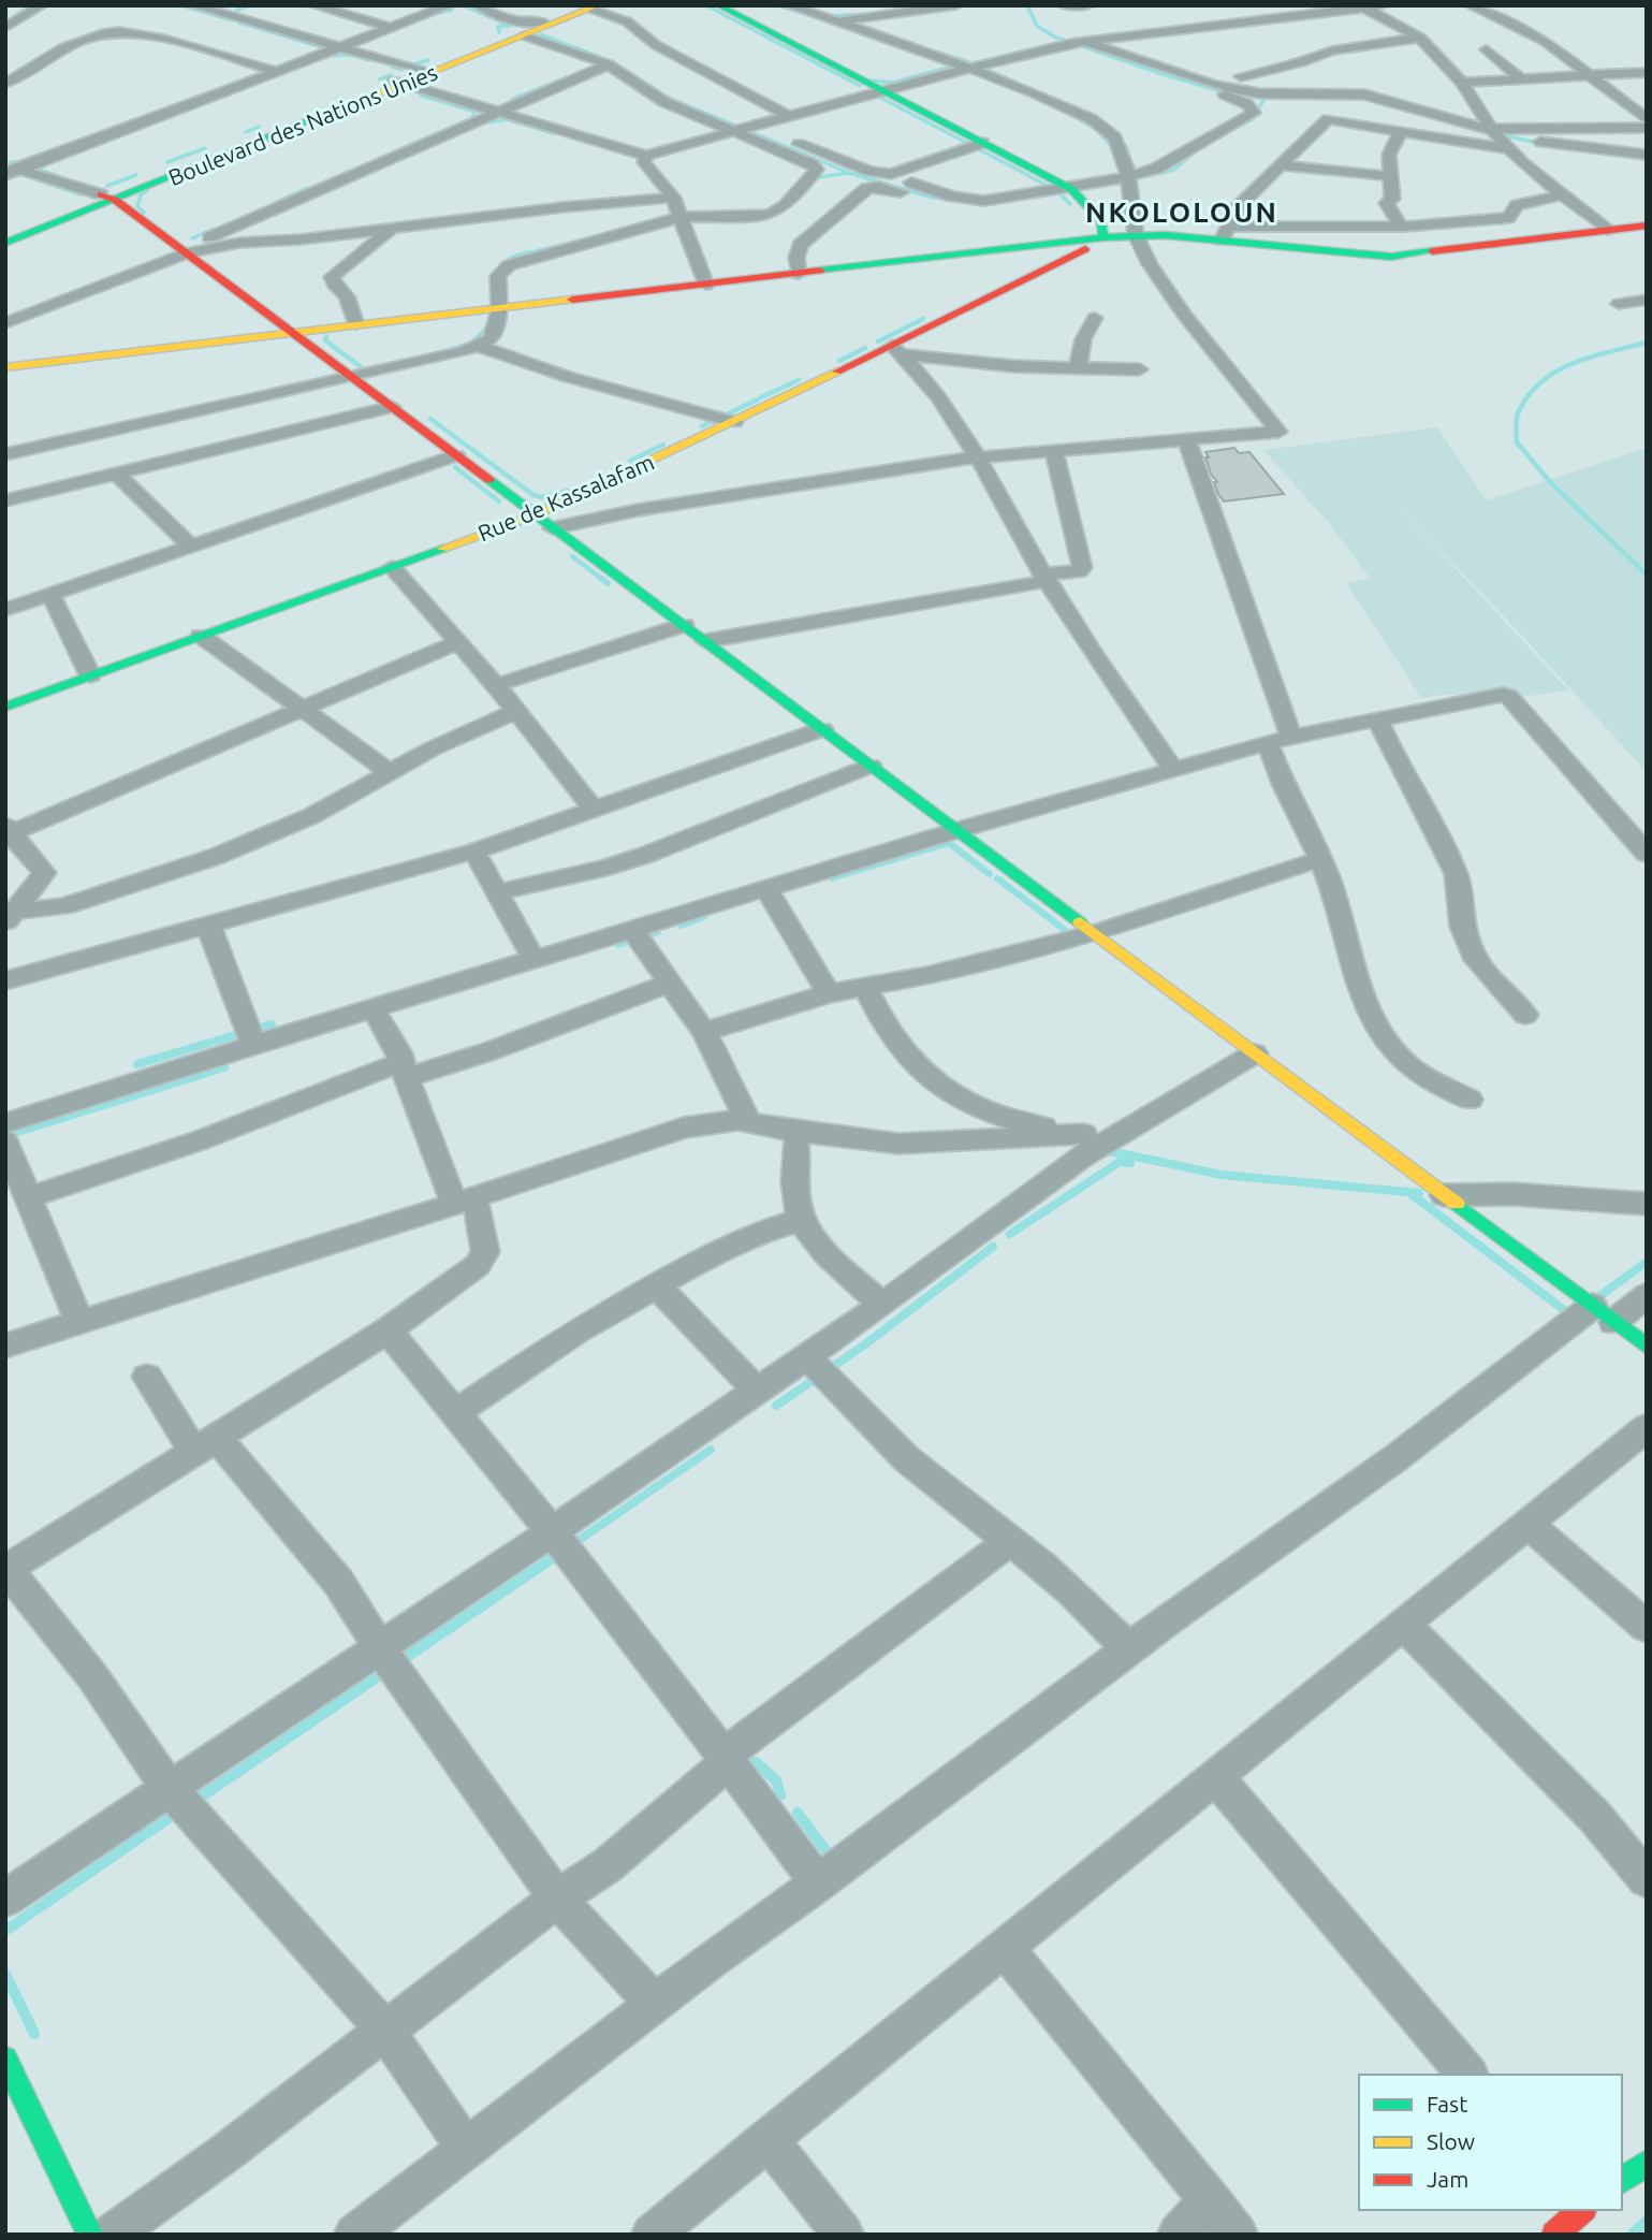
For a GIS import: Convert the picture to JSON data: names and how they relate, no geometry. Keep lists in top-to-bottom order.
{
  "streets": {
    "street": ["Boulevard des Nations Unies", "Rue de Kassalafam"]
  },
  "districts": ["NKOLOLOUN"],
  "legend": ["Fast", "Slow", "Jam"]
}
